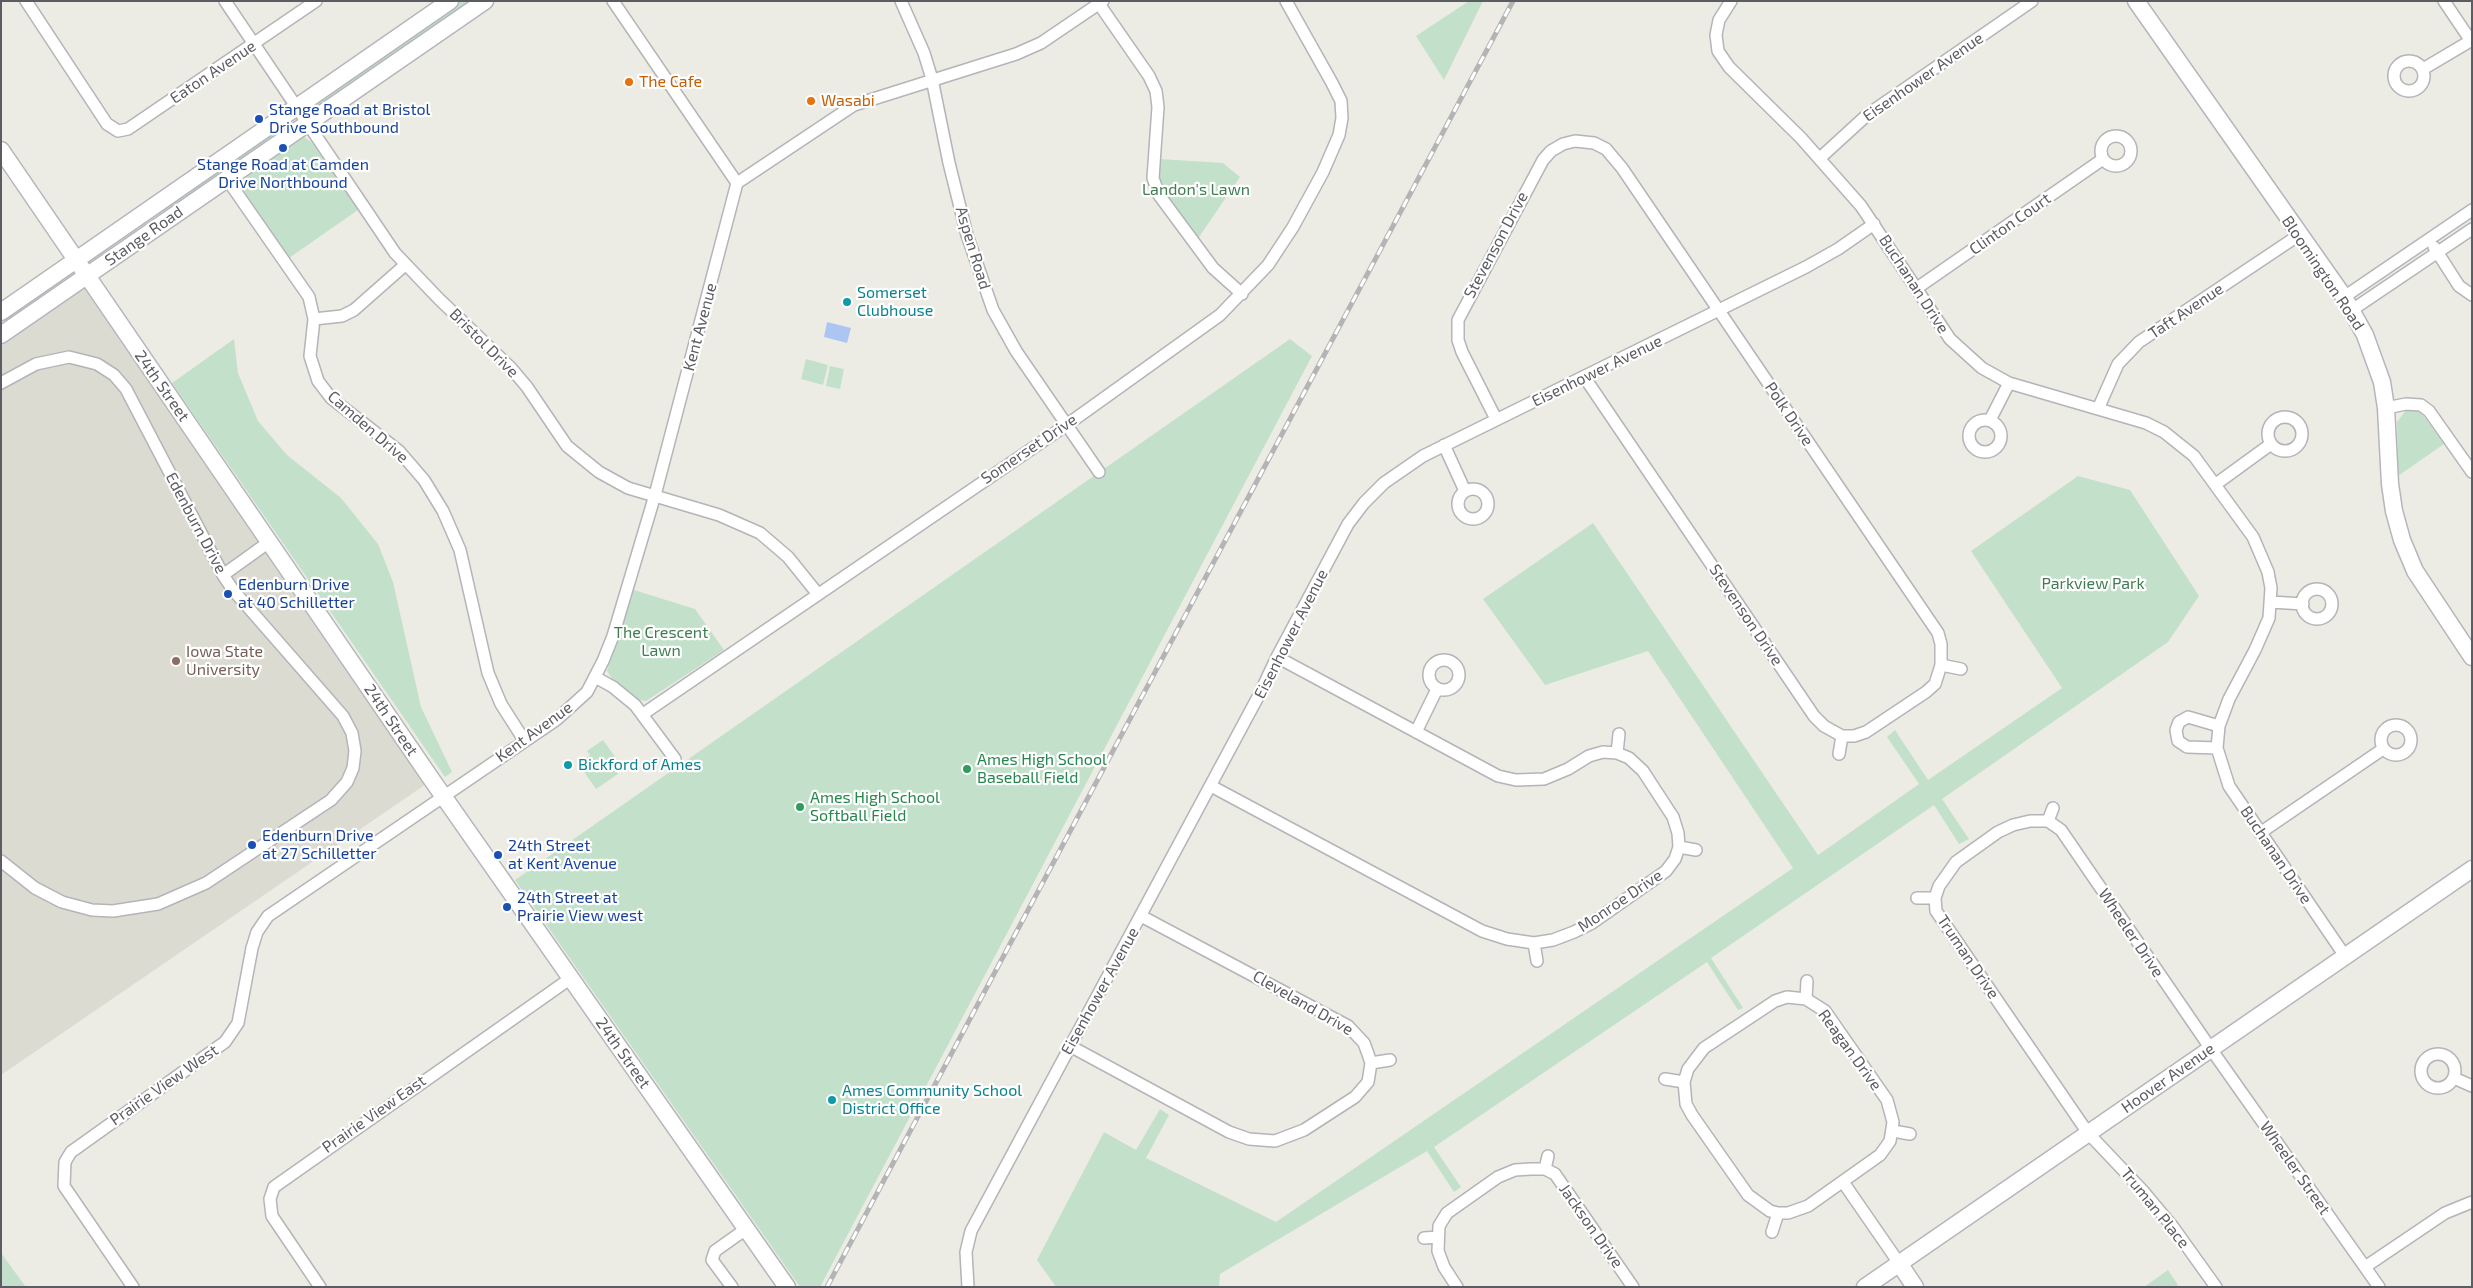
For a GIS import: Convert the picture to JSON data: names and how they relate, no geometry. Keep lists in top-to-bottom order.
{
  "streets": {
    "main road": [
      "Stange Road",
      "Bloomington Road",
      "24th Street",
      "Hoover Avenue"
    ],
    "street": [
      "Eaton Avenue",
      "Eisenhower Avenue",
      "Clinton Court",
      "Stevenson Drive",
      "Aspen Road",
      "Buchanan Drive",
      "Taft Avenue",
      "Kent Avenue",
      "Bristol Drive",
      "Polk Drive",
      "Camden Drive",
      "Somerset Drive",
      "Edenburn Drive",
      "Monroe Drive",
      "Wheeler Drive",
      "Truman Drive",
      "Cleveland Drive",
      "Reagan Drive",
      "Prairie View West",
      "Prairie View East",
      "Wheeler Street",
      "Truman Place",
      "Jackson Drive"
    ]
  },
  "crossings": [
    ["Eaton Avenue", "Bristol Drive"],
    ["Eisenhower Avenue", "Stevenson Drive"],
    ["Eisenhower Avenue", "Buchanan Drive"],
    ["Eisenhower Avenue", "Polk Drive"],
    ["Eisenhower Avenue", "Monroe Drive"],
    ["Eisenhower Avenue", "Cleveland Drive"],
    ["Clinton Court", "Buchanan Drive"],
    ["Stange Road", "Bristol Drive"],
    ["Stange Road", "24th Street"],
    ["Stange Road", "Camden Drive"],
    ["Stevenson Drive", "Polk Drive"],
    ["Aspen Road", "Somerset Drive"],
    ["Bloomington Road", "Taft Avenue"],
    ["Buchanan Drive", "Taft Avenue"],
    ["Buchanan Drive", "Hoover Avenue"],
    ["Kent Avenue", "Bristol Drive"],
    ["Kent Avenue", "24th Street"],
    ["Kent Avenue", "Camden Drive"],
    ["Kent Avenue", "Prairie View West"],
    ["Bristol Drive", "Somerset Drive"],
    ["24th Street", "Prairie View West"],
    ["24th Street", "Prairie View East"],
    ["Wheeler Drive", "Truman Drive"],
    ["Wheeler Drive", "Hoover Avenue"],
    ["Wheeler Drive", "Wheeler Street"],
    ["Truman Drive", "Hoover Avenue"],
    ["Truman Drive", "Truman Place"],
    ["Hoover Avenue", "Wheeler Street"],
    ["Hoover Avenue", "Truman Place"]
  ],
  "parks": ["Landon's Lawn", "Parkview Park", "The Crescent Lawn"],
  "places": [
    "The Cafe",
    "Wasabi",
    "Stange Road at Bristol Drive Southbound",
    "Stange Road at Camden Drive Northbound",
    "Somerset Clubhouse",
    "Edenburn Drive at 40 Schilletter",
    "Iowa State University",
    "Bickford of Ames",
    "Ames High School Baseball Field",
    "Ames High School Softball Field",
    "Edenburn Drive at 27 Schilletter",
    "24th Street at Kent Avenue",
    "24th Street at Prairie View west",
    "Ames Community School District Office"
  ]
}
